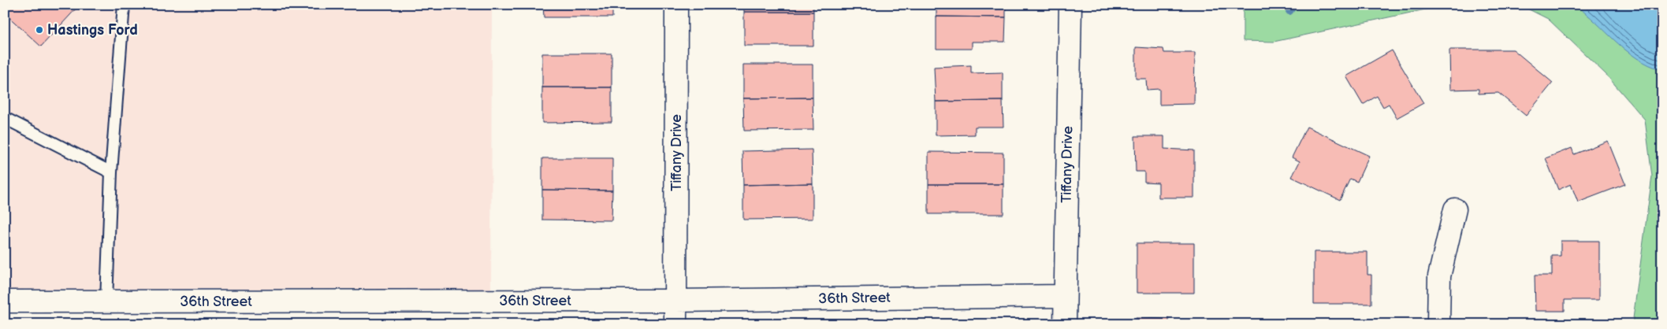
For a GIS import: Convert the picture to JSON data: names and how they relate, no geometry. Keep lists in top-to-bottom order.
{
  "streets": {
    "street": ["Tiffany Drive", "36th Street"]
  },
  "crossings": [
    ["Tiffany Drive", "36th Street"]
  ],
  "places": ["Hastings Ford"]
}
